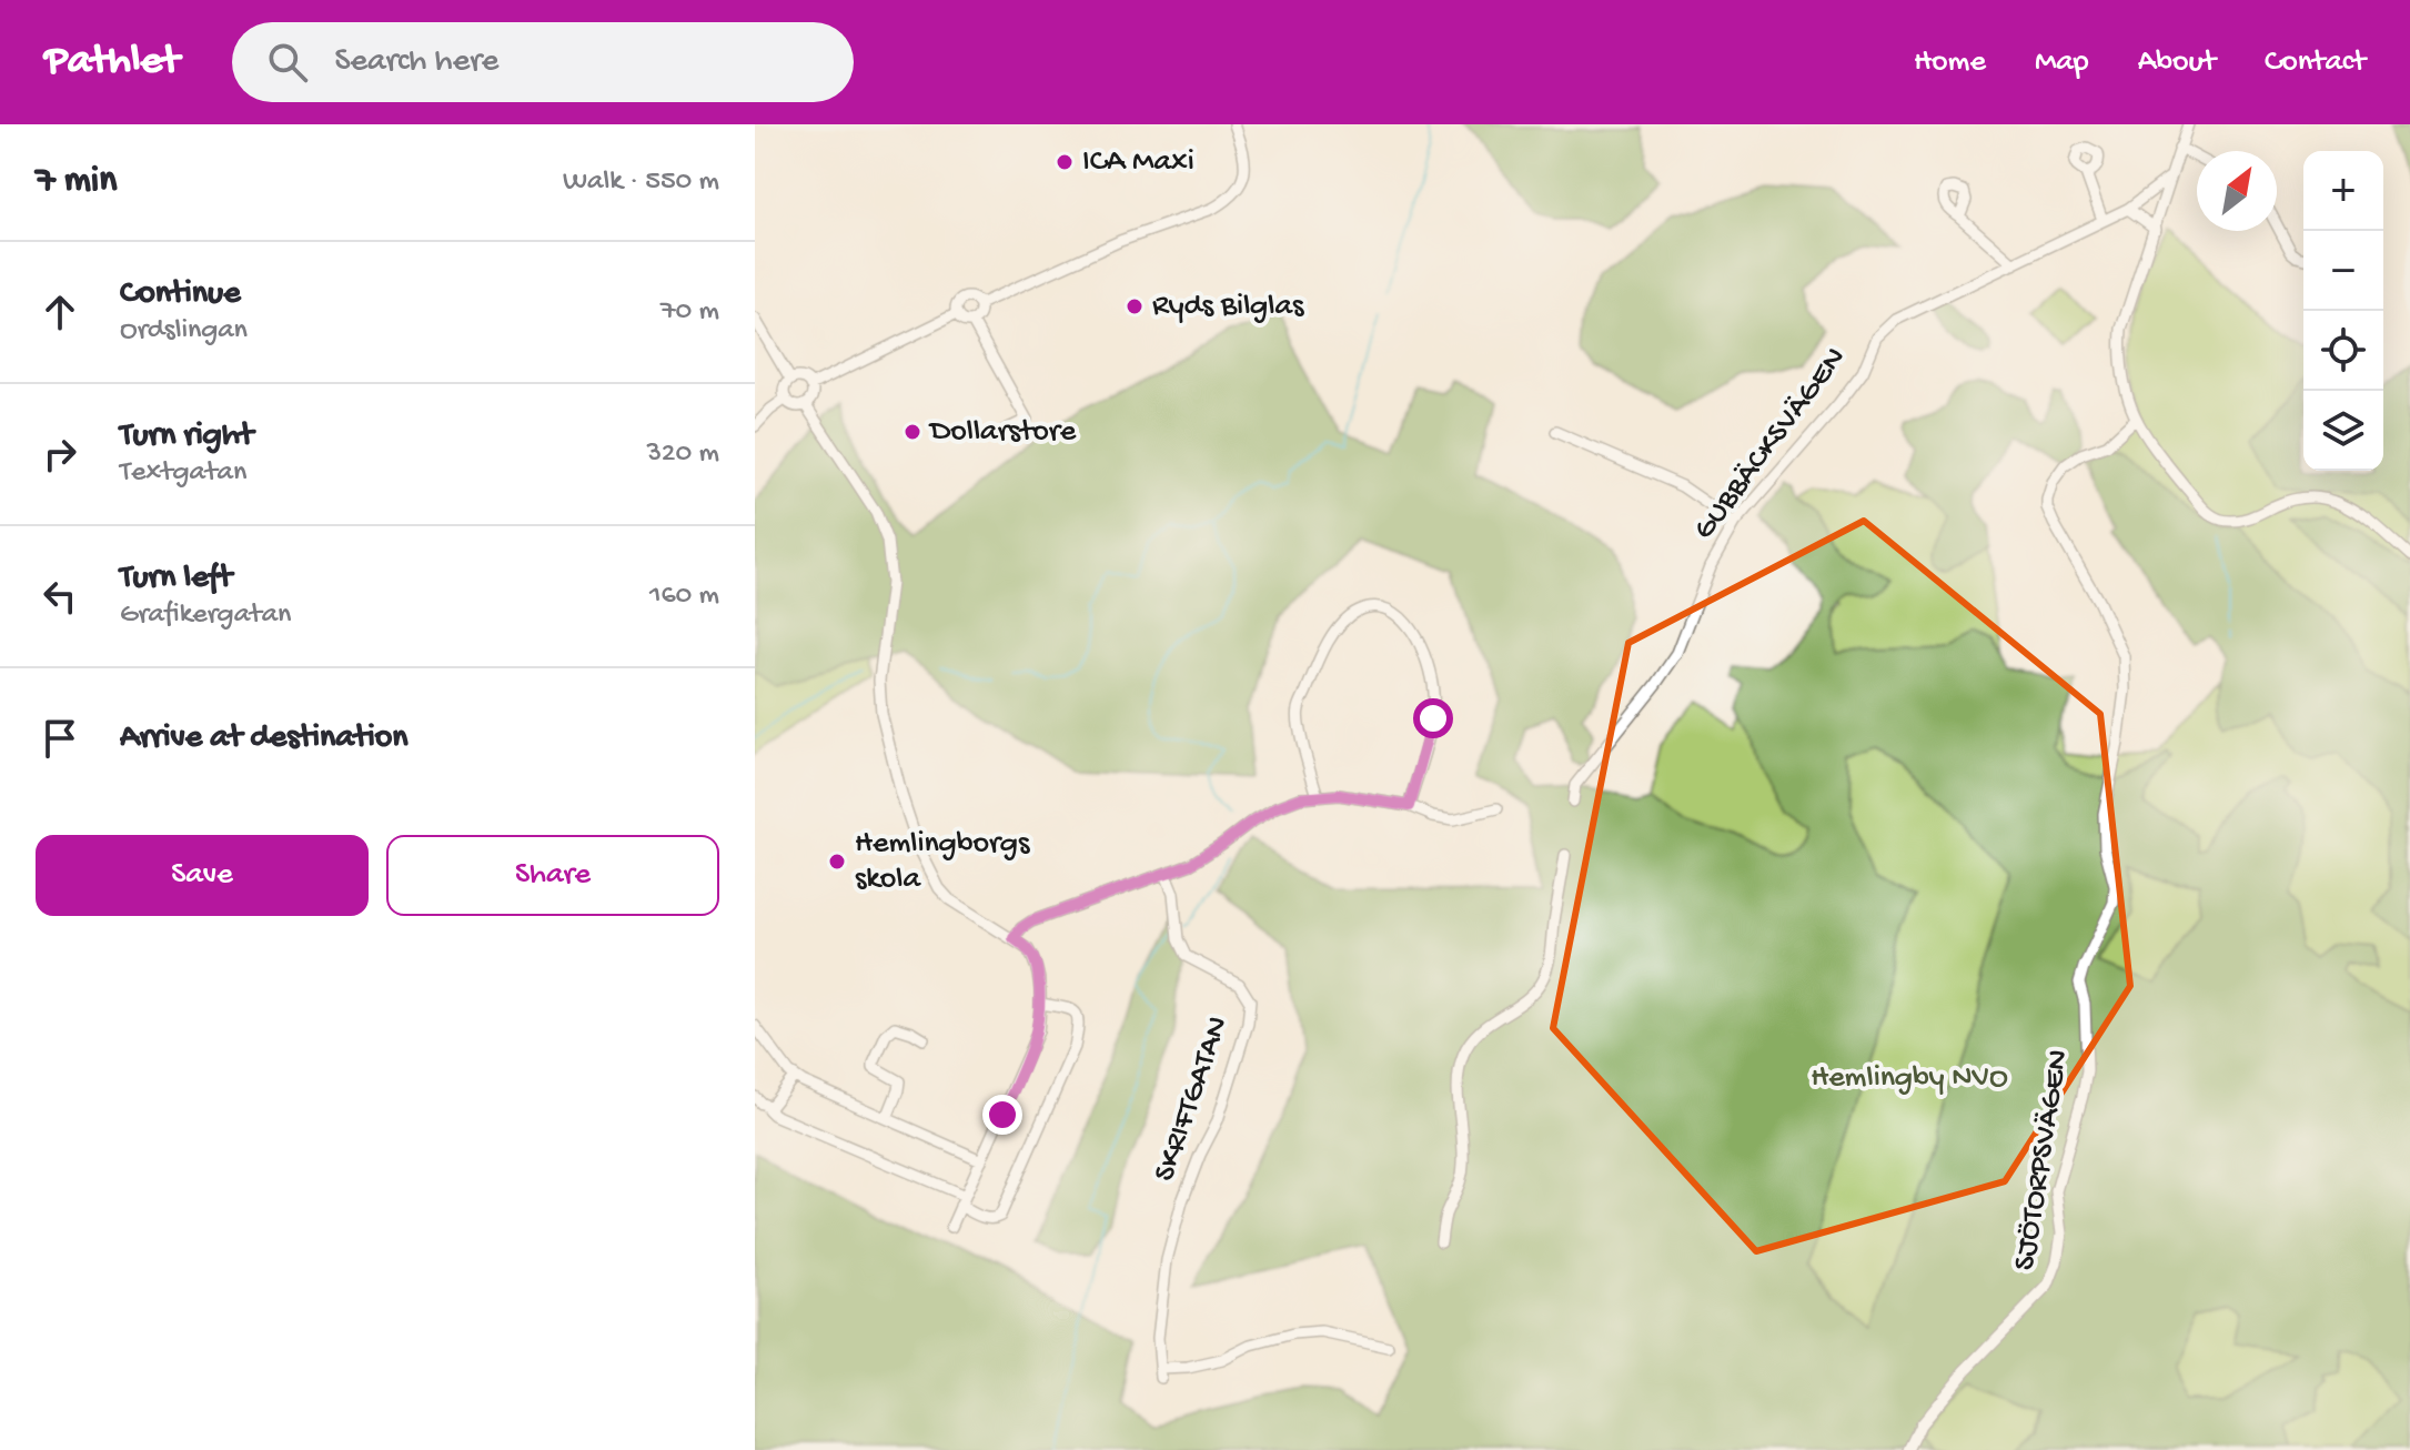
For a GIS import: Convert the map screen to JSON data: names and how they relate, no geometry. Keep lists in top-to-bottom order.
{
  "streets": {
    "street": ["GUBBÄCKSVÄGEN", "SKRIFTGATAN", "SJÖTORPSVÄGEN"]
  },
  "parks": ["Hemlingby NVO"],
  "places": [
    "ICA Maxi",
    "Ryds Bilglas",
    "Dollarstore",
    "Hemlingborgs skola"
  ],
  "north": "top right",
  "page": {
    "header": "Pathlet",
    "search": "Search here",
    "nav": [
      "Home",
      "Map",
      "About",
      "Contact"
    ],
    "heading": ["7 min", "Walk · 550 m"],
    "map_buttons": ["+", "−"],
    "list": [
      ["Continue", "Ordslingan", "70 m"],
      ["Turn right", "Textgatan", "320 m"],
      ["Turn left", "Grafikergatan", "160 m"],
      "Arrive at destination"
    ],
    "buttons": ["Save", "Share"]
  }
}
